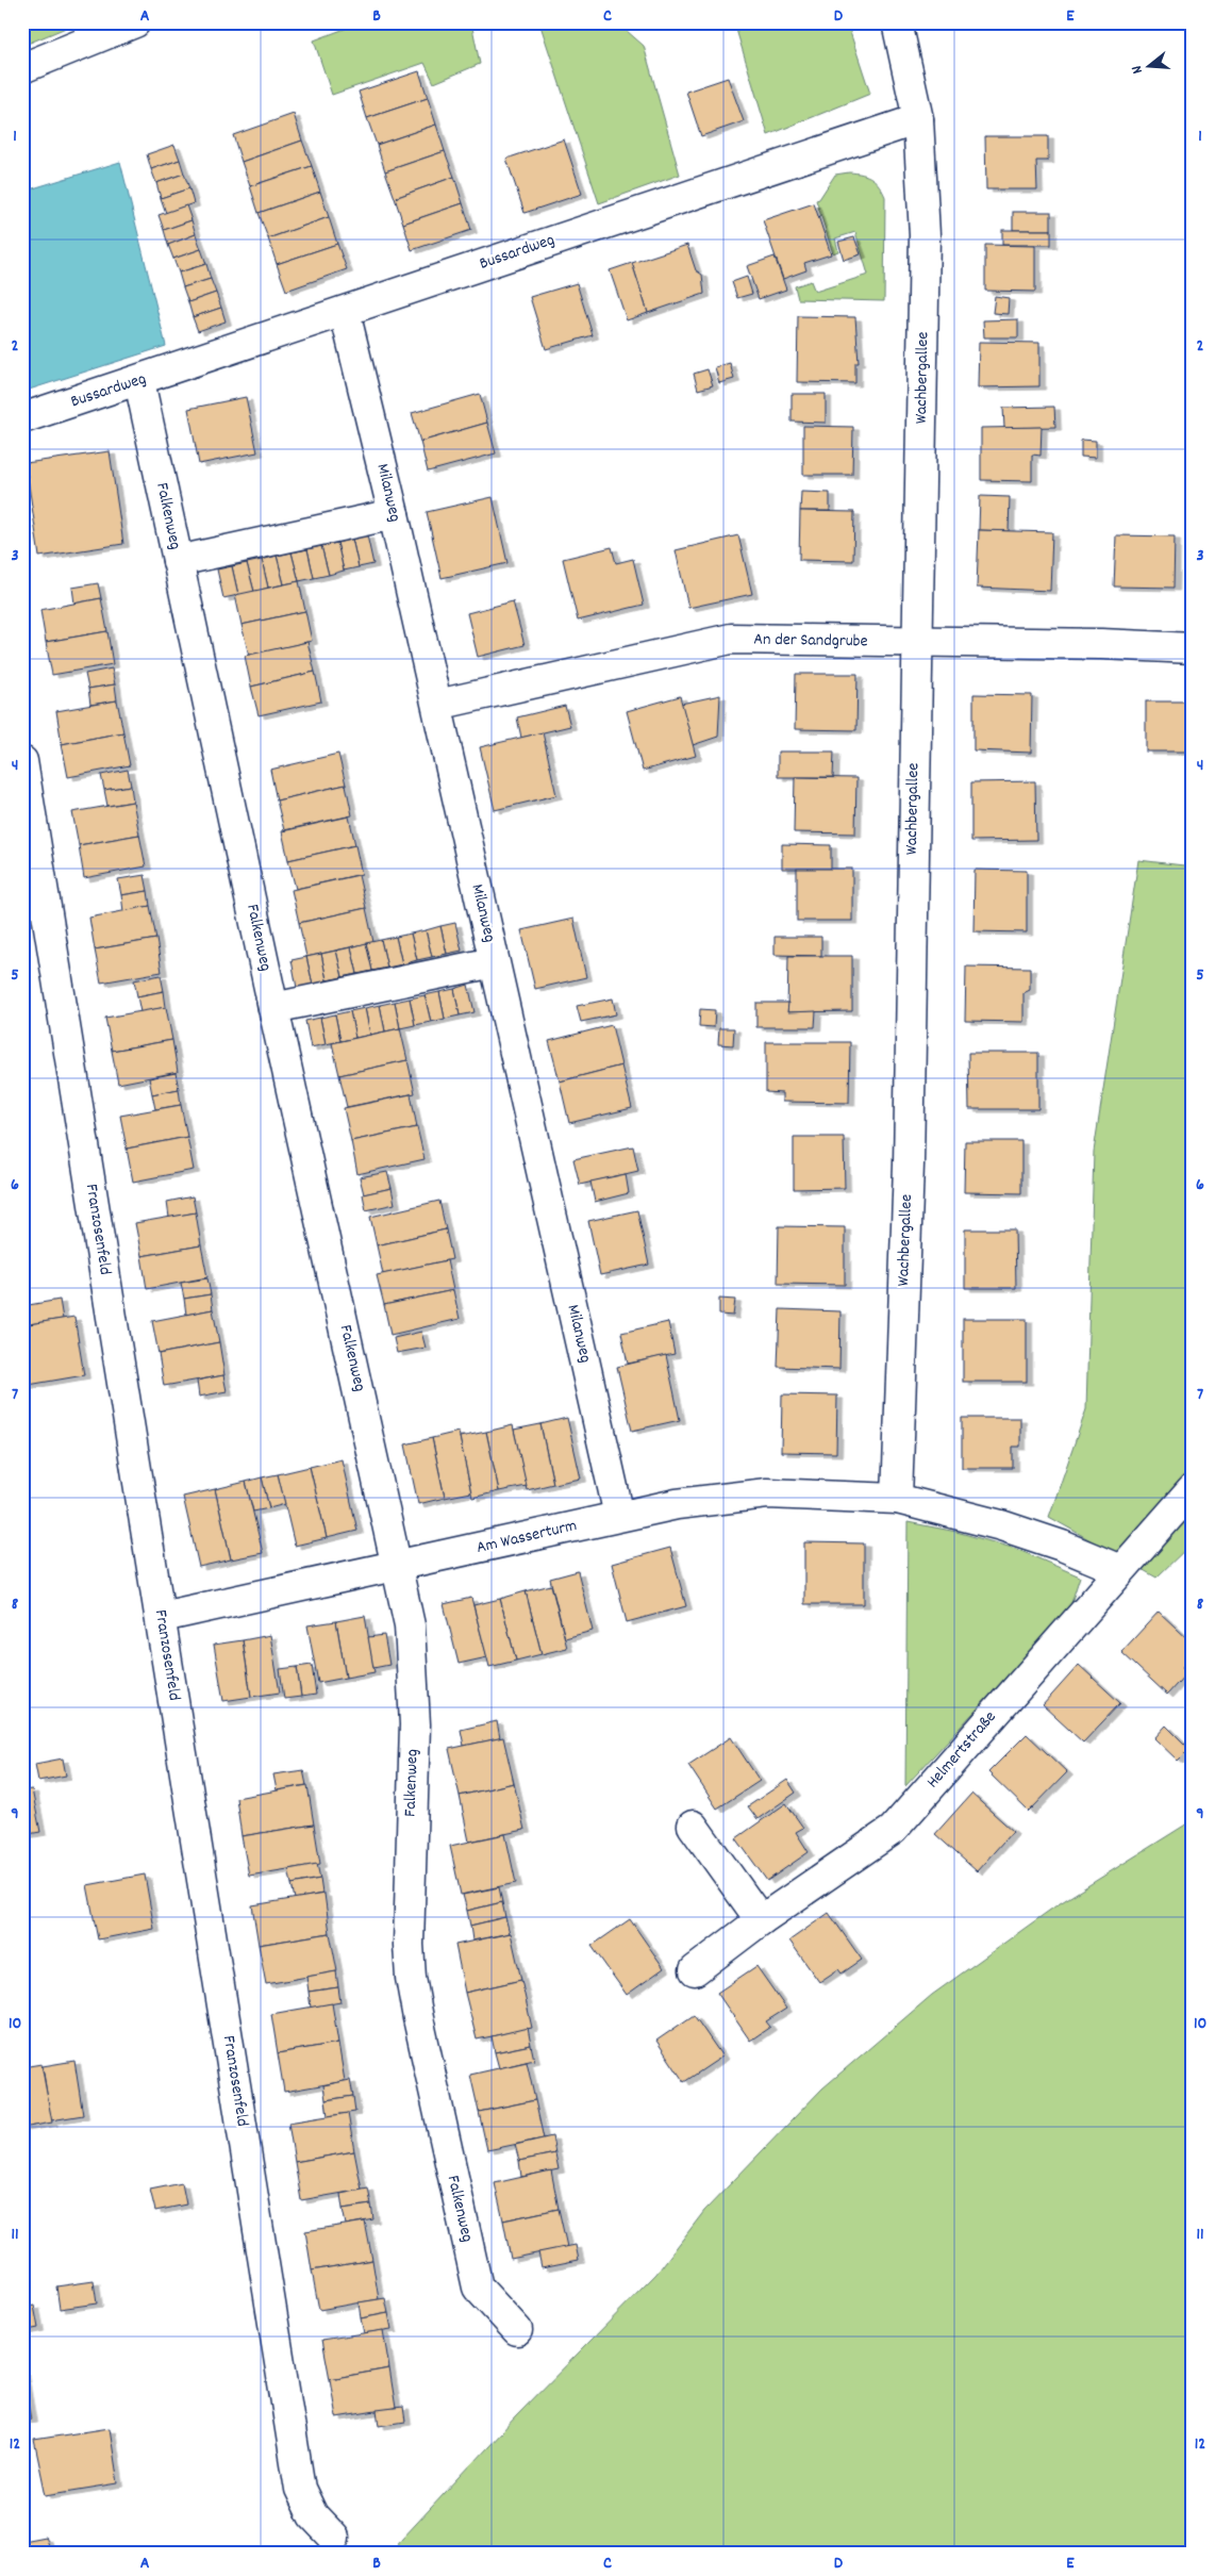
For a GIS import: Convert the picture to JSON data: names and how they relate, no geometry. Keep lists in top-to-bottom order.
{
  "streets": {
    "street": [
      "Bussardweg",
      "Wachbergallee",
      "Milanweg",
      "Falkenweg",
      "An der Sandgrube",
      "Franzosenfeld",
      "Am Wasserturm",
      "Helmertstraße"
    ]
  },
  "crossings": [
    ["Bussardweg", "Wachbergallee"],
    ["Bussardweg", "Milanweg"],
    ["Bussardweg", "Falkenweg"],
    ["Wachbergallee", "An der Sandgrube"],
    ["Wachbergallee", "Am Wasserturm"],
    ["Milanweg", "An der Sandgrube"],
    ["Milanweg", "Am Wasserturm"],
    ["Falkenweg", "Am Wasserturm"],
    ["Franzosenfeld", "Am Wasserturm"],
    ["Am Wasserturm", "Helmertstraße"]
  ],
  "north": "left",
  "grid": {
    "columns": [
      "A",
      "B",
      "C",
      "D",
      "E"
    ],
    "rows": [
      "1",
      "2",
      "3",
      "4",
      "5",
      "6",
      "7",
      "8",
      "9",
      "10",
      "11",
      "12"
    ]
  }
}
